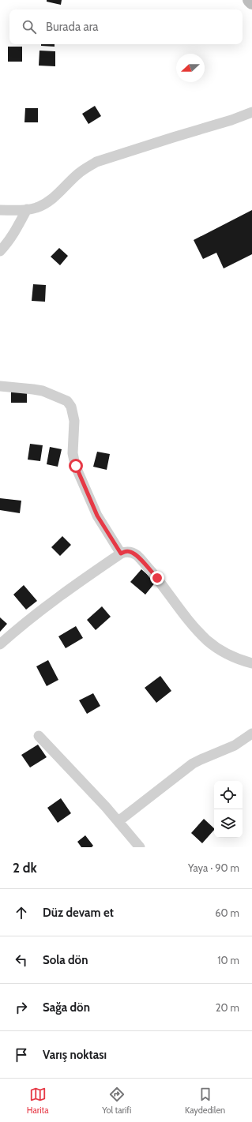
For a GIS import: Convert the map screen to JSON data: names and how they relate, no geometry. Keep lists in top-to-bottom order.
{
  "north": "left",
  "page": {
    "search": "Burada ara",
    "heading": ["2 dk", "Yaya · 90 m"],
    "list": [
      ["Düz devam et", "60 m"],
      ["Sola dön", "10 m"],
      ["Sağa dön", "20 m"],
      "Varış noktası"
    ],
    "nav": ["Harita", "Yol tarifi", "Kaydedilen"]
  }
}
